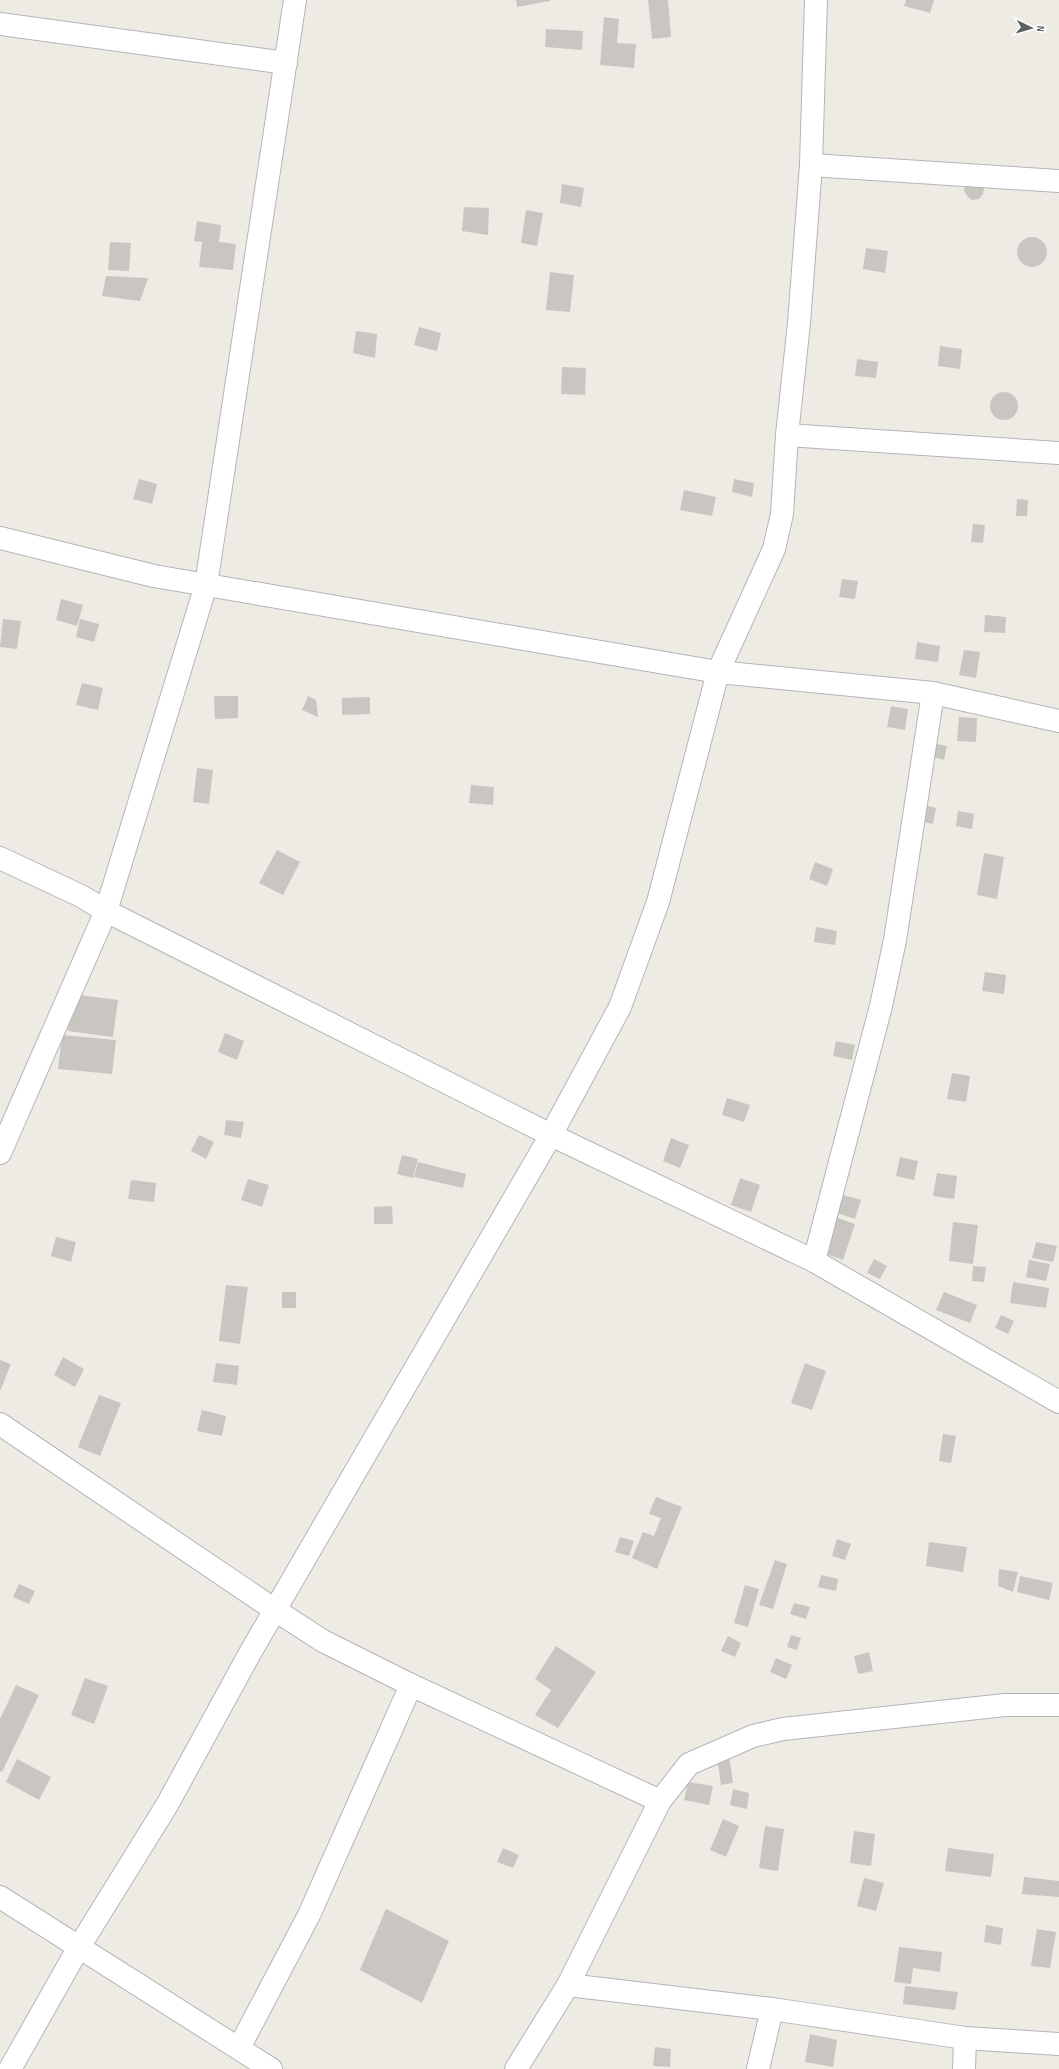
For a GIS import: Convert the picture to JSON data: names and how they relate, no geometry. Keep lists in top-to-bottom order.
{
  "north": "right"
}
